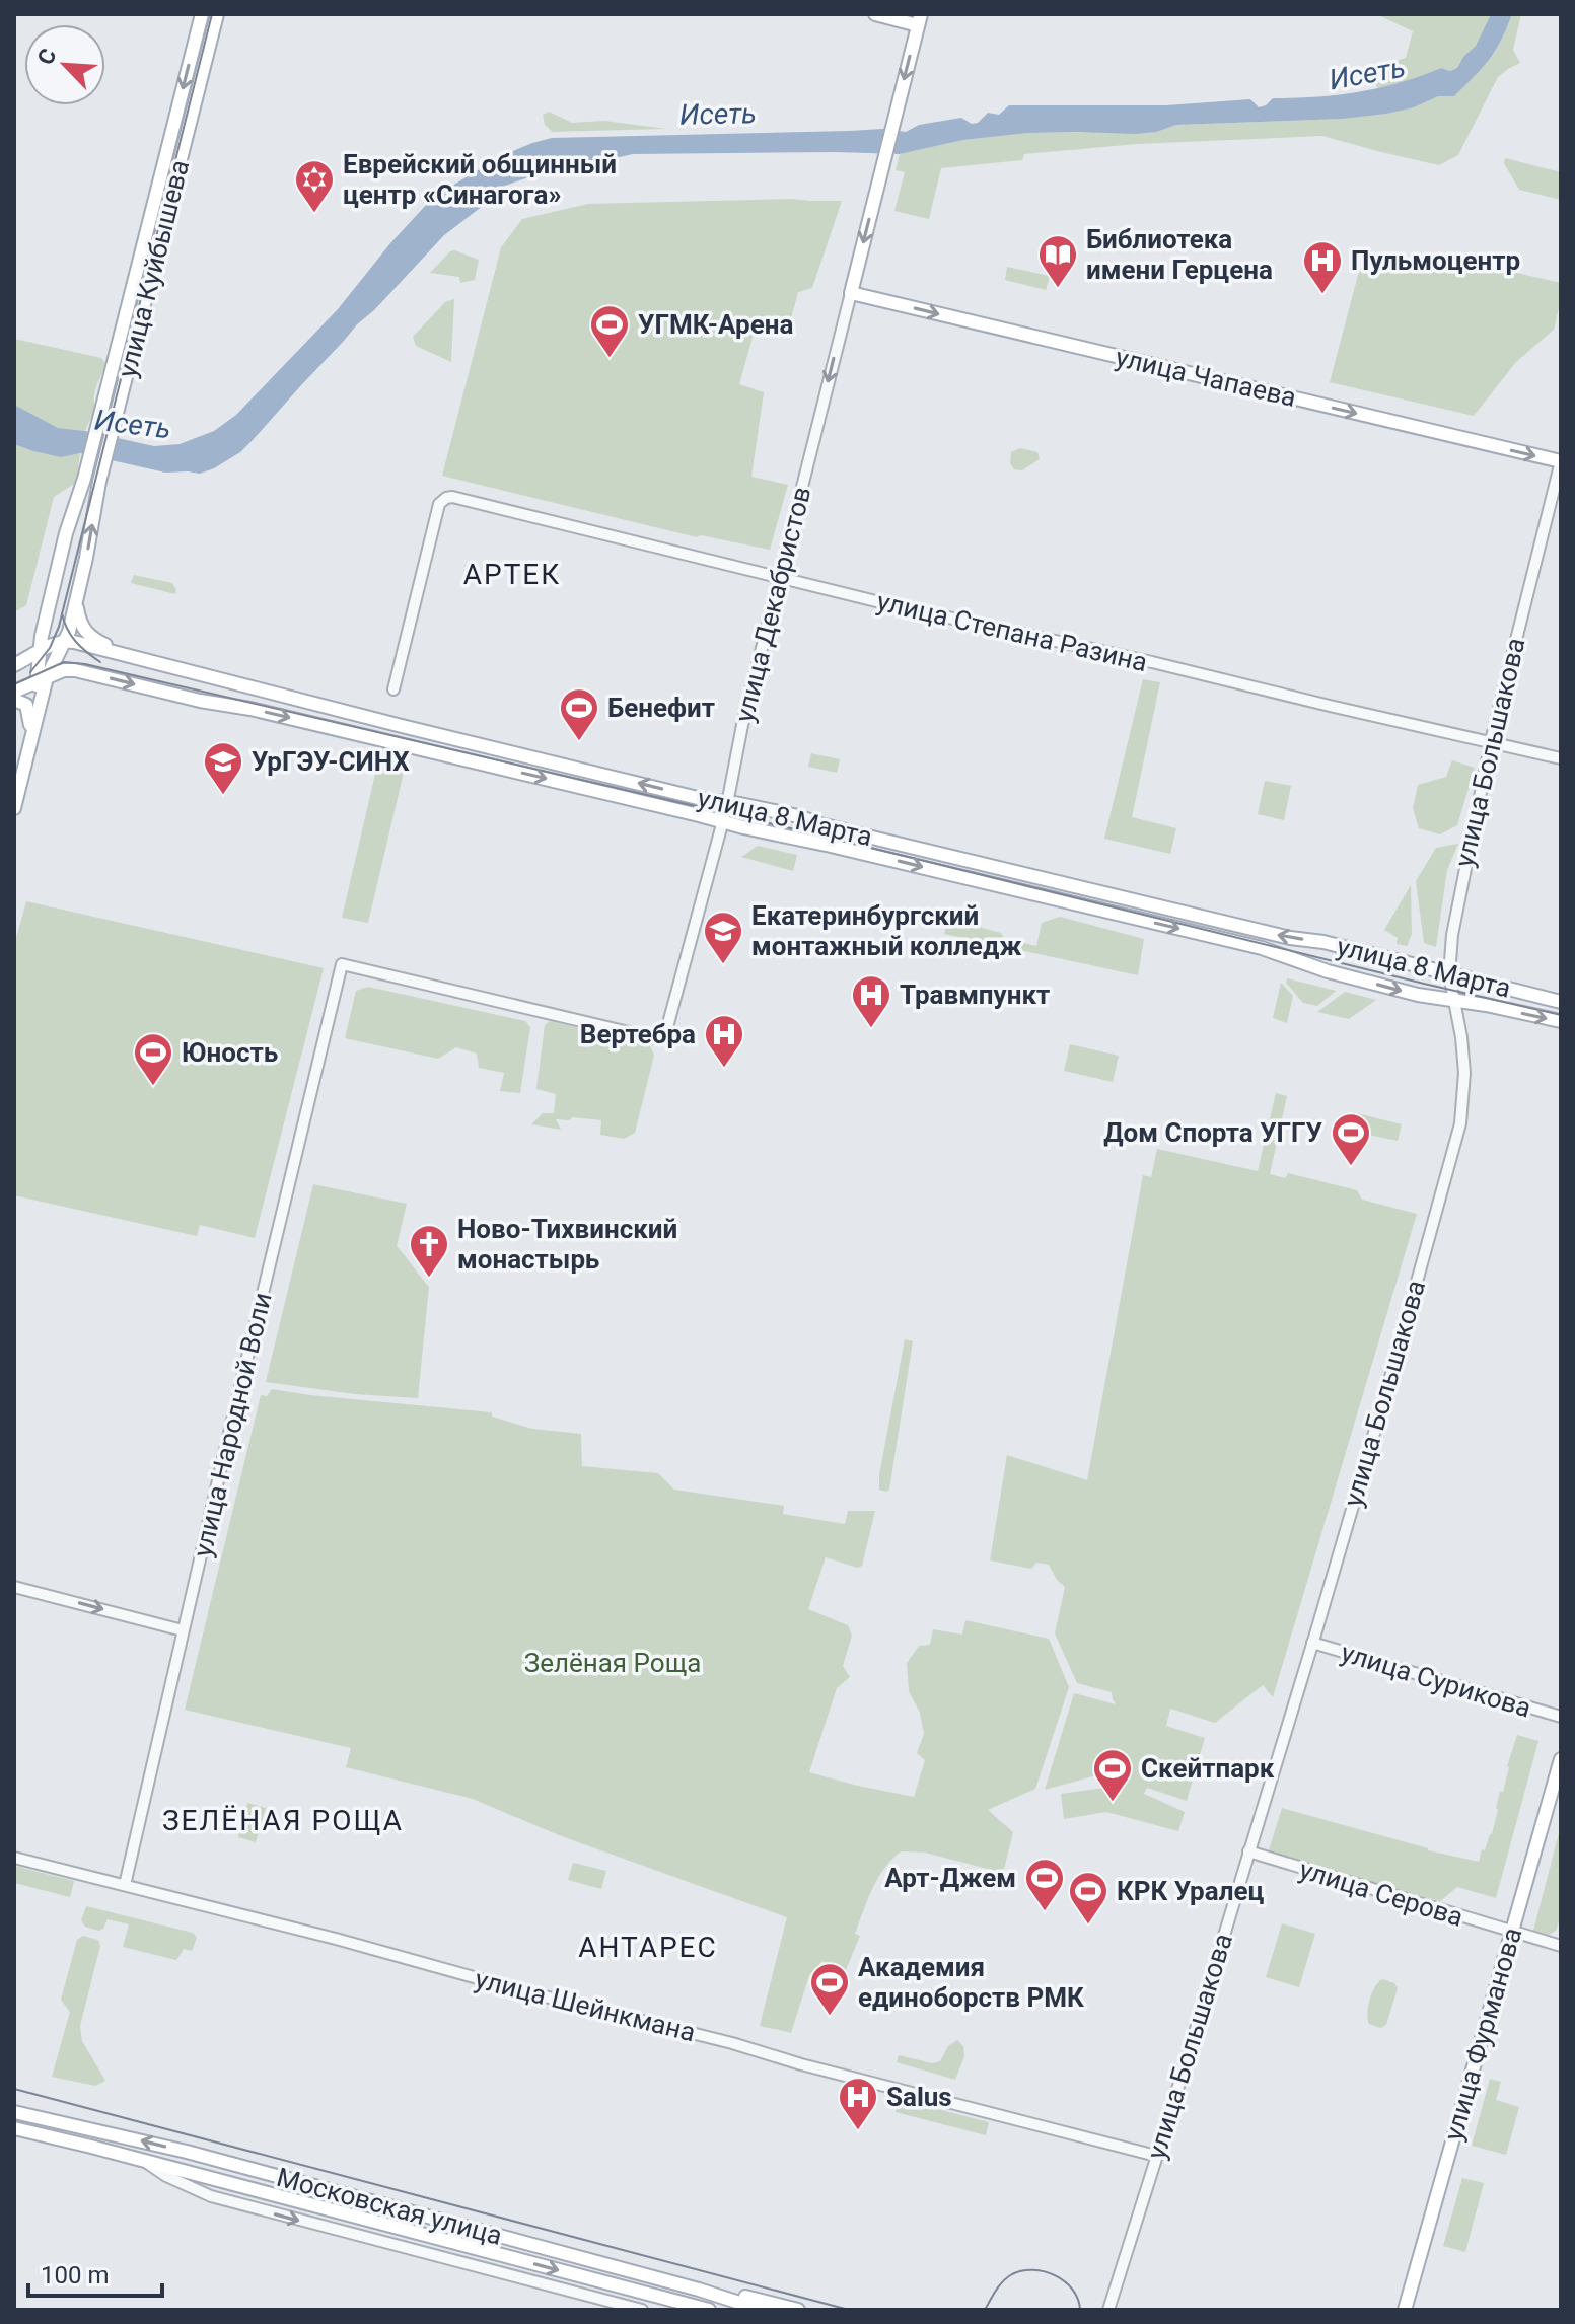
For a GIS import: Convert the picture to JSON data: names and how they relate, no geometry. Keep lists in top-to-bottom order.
{
  "streets": {
    "main road": [
      "улица Куйбышева",
      "улица Чапаева",
      "улица Декабристов",
      "улица 8 Марта",
      "улица Фурманова",
      "Московская улица"
    ],
    "street": [
      "улица Степана Разина",
      "улица Большакова",
      "улица Народной Воли",
      "улица Сурикова",
      "улица Серова",
      "улица Шейнкмана"
    ]
  },
  "crossings": [
    ["улица Куйбышева", "улица 8 Марта"],
    ["улица Чапаева", "улица Декабристов"],
    ["улица Чапаева", "улица Большакова"],
    ["улица Декабристов", "улица Степана Разина"],
    ["улица Декабристов", "улица 8 Марта"],
    ["улица Декабристов", "улица Народной Воли"],
    ["улица Степана Разина", "улица Большакова"],
    ["улица Большакова", "улица 8 Марта"],
    ["улица Большакова", "улица Сурикова"],
    ["улица Большакова", "улица Серова"],
    ["улица Большакова", "улица Шейнкмана"],
    ["улица Народной Воли", "улица Шейнкмана"],
    ["улица Серова", "улица Фурманова"]
  ],
  "one_way": ["улица Чапаева", "улица Декабристов"],
  "districts": ["АРТЕК", "ЗЕЛЁНАЯ РОЩА", "АНТАРЕС"],
  "water": ["Исеть"],
  "parks": ["Зелёная Роща"],
  "places": {
    "synagogue": ["Еврейский общинный центр «Синагога»"],
    "library": ["Библиотека имени Герцена"],
    "hospital": [
      "Пульмоцентр",
      "Травмпункт",
      "Вертебра",
      "Salus"
    ],
    "sports": [
      "УГМК-Арена",
      "Бенефит",
      "Юность",
      "Дом Спорта УГГУ",
      "Скейтпарк",
      "Арт-Джем",
      "КРК Уралец",
      "Академия единоборств РМК"
    ],
    "school or university": ["УрГЭУ-СИНХ", "Екатеринбургский монтажный колледж"],
    "church": ["Ново-Тихвинский монастырь"]
  },
  "scale_bar": "100 m",
  "north": "top left"
}
